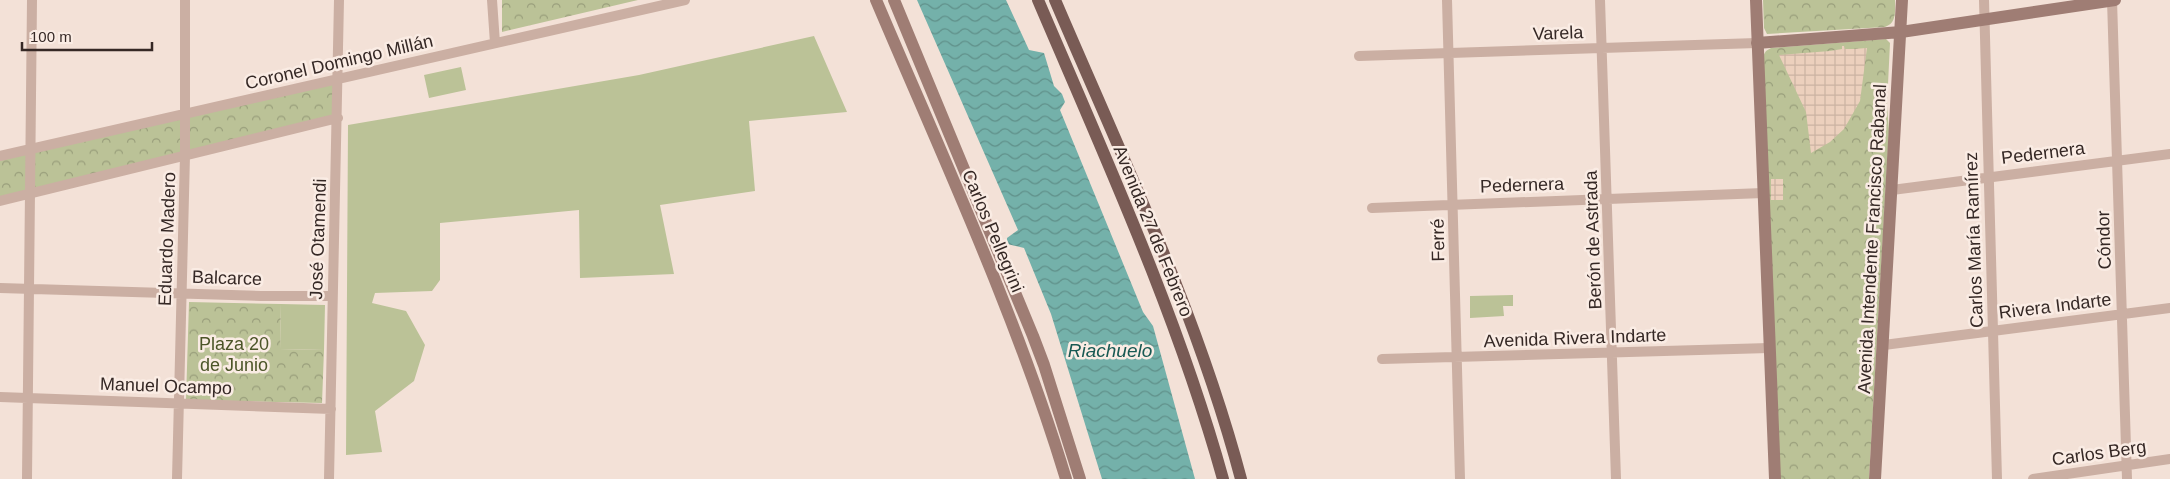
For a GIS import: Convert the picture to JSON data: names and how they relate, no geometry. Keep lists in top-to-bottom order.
{
  "streets": {
    "main road": ["Carlos Pellegrini", "Avenida 27 de Febrero", "Avenida Intendente Francisco Rabanal"],
    "street": [
      "Varela",
      "Coronel Domingo Millán",
      "Pedernera",
      "Eduardo Madero",
      "José Otamendi",
      "Ferré",
      "Berón de Astrada",
      "Carlos María Ramírez",
      "Cóndor",
      "Balcarce",
      "Rivera Indarte",
      "Avenida Rivera Indarte",
      "Manuel Ocampo",
      "Carlos Berg"
    ]
  },
  "crossings": [
    ["Varela", "Ferré"],
    ["Varela", "Berón de Astrada"],
    ["Coronel Domingo Millán", "Eduardo Madero"],
    ["Coronel Domingo Millán", "José Otamendi"],
    ["Pedernera", "Avenida Intendente Francisco Rabanal"],
    ["Pedernera", "Ferré"],
    ["Pedernera", "Berón de Astrada"],
    ["Pedernera", "Carlos María Ramírez"],
    ["Pedernera", "Cóndor"],
    ["Eduardo Madero", "Balcarce"],
    ["Eduardo Madero", "Manuel Ocampo"],
    ["José Otamendi", "Balcarce"],
    ["José Otamendi", "Manuel Ocampo"],
    ["Avenida Intendente Francisco Rabanal", "Rivera Indarte"],
    ["Ferré", "Avenida Rivera Indarte"],
    ["Berón de Astrada", "Avenida Rivera Indarte"],
    ["Carlos María Ramírez", "Rivera Indarte"],
    ["Cóndor", "Rivera Indarte"],
    ["Cóndor", "Carlos Berg"]
  ],
  "water": ["Riachuelo"],
  "parks": ["Plaza 20 de Junio"],
  "scale_bar": "100 m"
}
